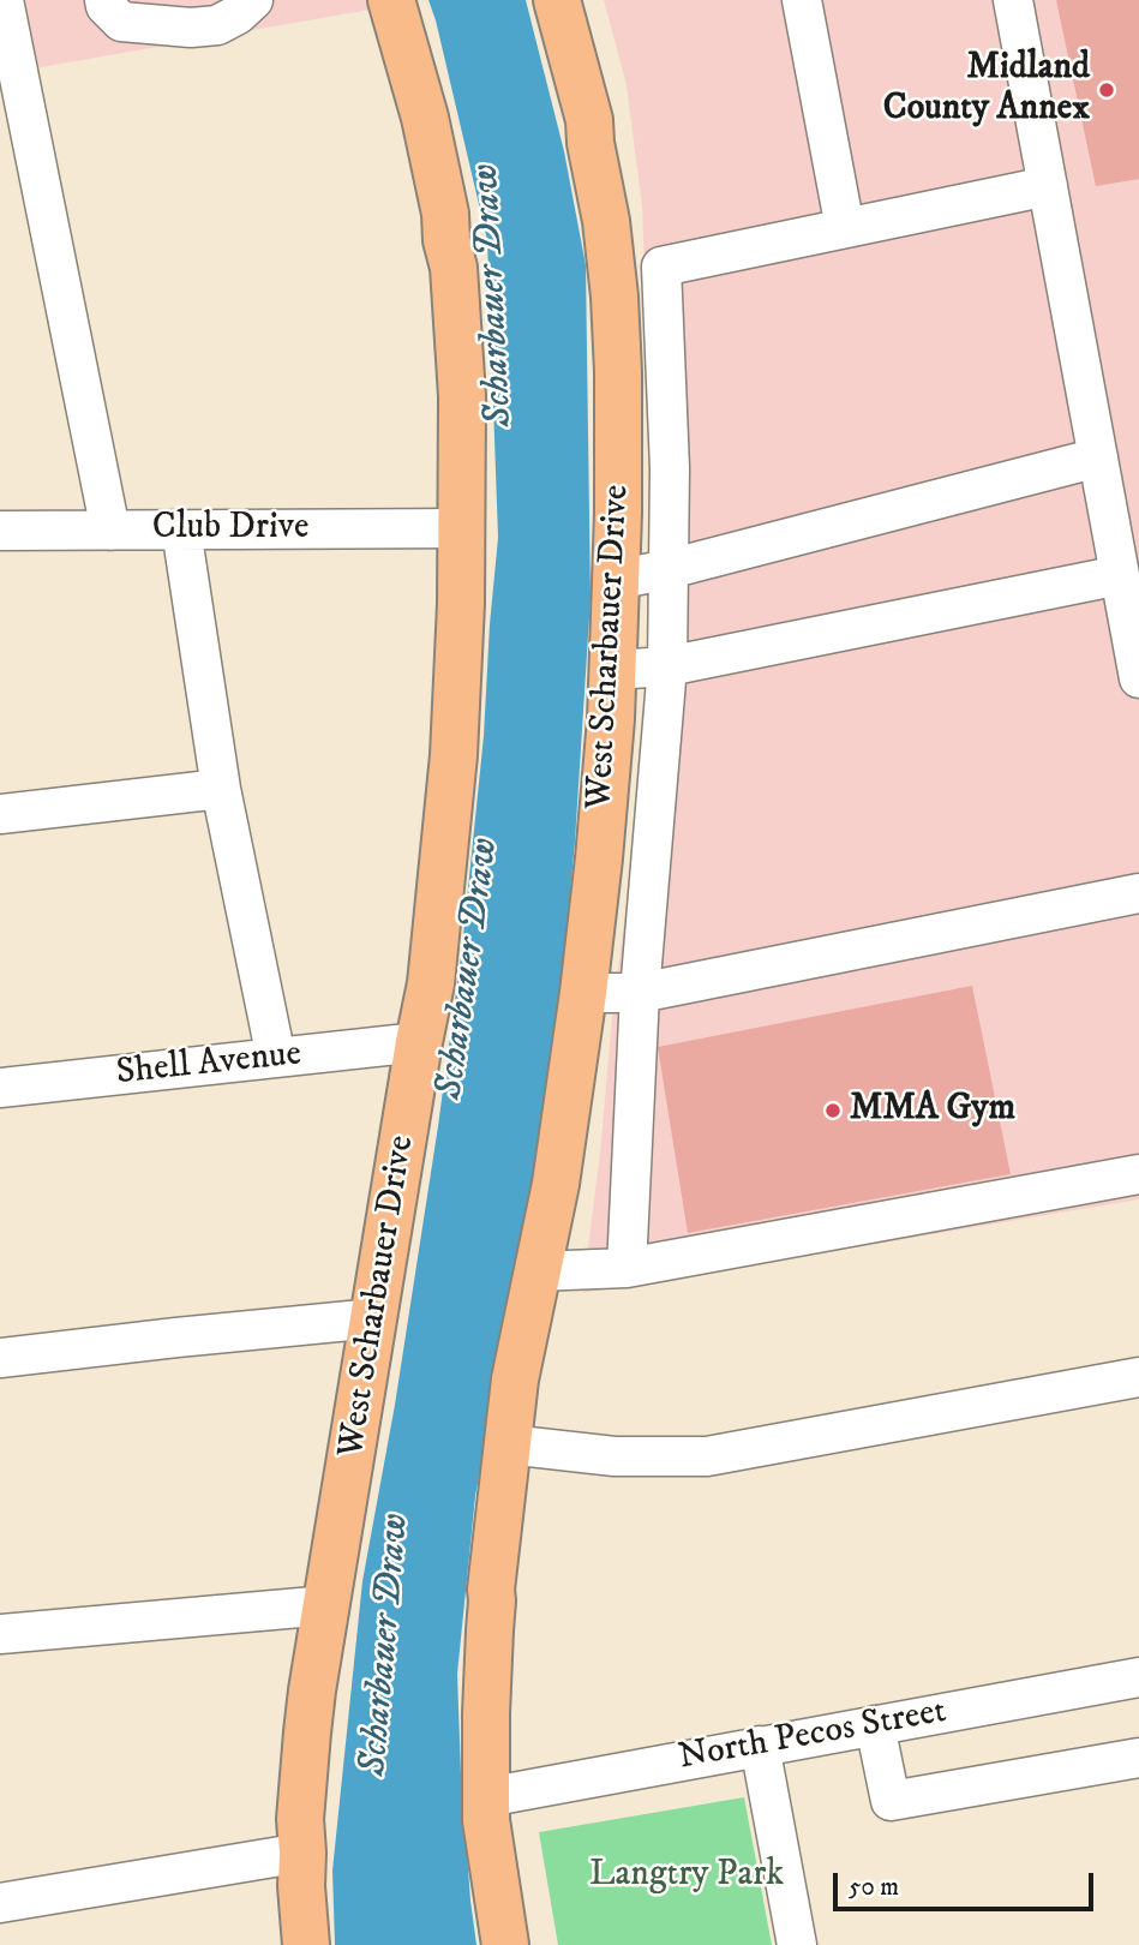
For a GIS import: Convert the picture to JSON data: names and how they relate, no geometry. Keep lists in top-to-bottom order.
{
  "streets": {
    "main road": ["West Scharbauer Drive"],
    "street": ["Club Drive", "Shell Avenue", "North Pecos Street"]
  },
  "crossings": [
    ["Club Drive", "West Scharbauer Drive"],
    ["West Scharbauer Drive", "Shell Avenue"],
    ["West Scharbauer Drive", "North Pecos Street"]
  ],
  "water": ["Scharbauer Draw"],
  "parks": ["Langtry Park"],
  "places": ["Midland County Annex", "MMA Gym"],
  "scale_bar": "50 m"
}
